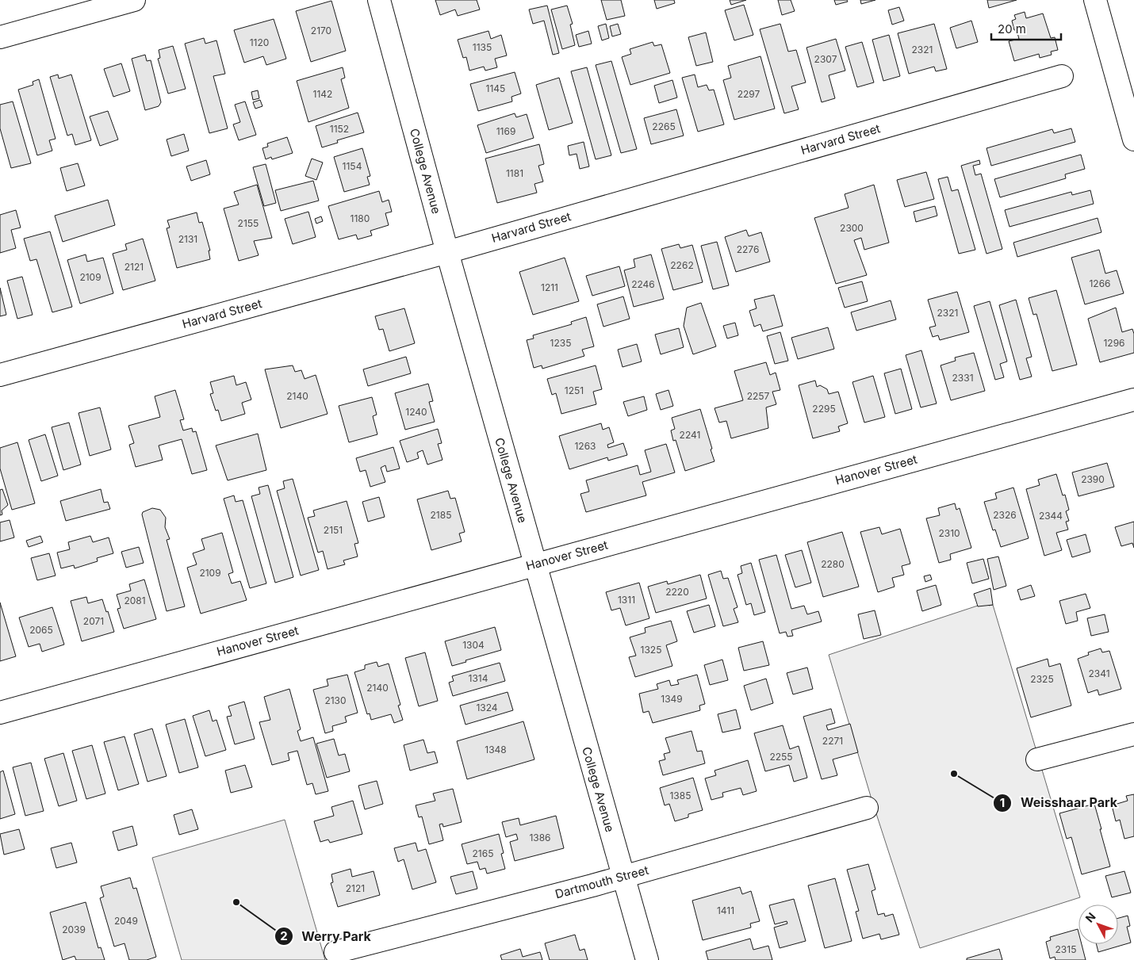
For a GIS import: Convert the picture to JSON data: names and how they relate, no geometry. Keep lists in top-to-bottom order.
{
  "streets": {
    "street": [
      "Harvard Street",
      "College Avenue",
      "Hanover Street",
      "Dartmouth Street"
    ]
  },
  "crossings": [
    ["Harvard Street", "College Avenue"],
    ["College Avenue", "Hanover Street"],
    ["College Avenue", "Dartmouth Street"]
  ],
  "places": ["Weisshaar Park", "Werry Park"],
  "house_numbers": [
    "2170",
    "1120",
    "1135",
    "2321",
    "2307",
    "1145",
    "1142",
    "2297",
    "2265",
    "1152",
    "1169",
    "1154",
    "1181",
    "1180",
    "2155",
    "2300",
    "2131",
    "2276",
    "2262",
    "2121",
    "2109",
    "1266",
    "2246",
    "1211",
    "2321",
    "1235",
    "1296",
    "2331",
    "1251",
    "2140",
    "2257",
    "2295",
    "1240",
    "2241",
    "1263",
    "2390",
    "2185",
    "2326",
    "2344",
    "2151",
    "2310",
    "2280",
    "2109",
    "2220",
    "1311",
    "2081",
    "2071",
    "2065",
    "1304",
    "1325",
    "2341",
    "1314",
    "2325",
    "2140",
    "1349",
    "2130",
    "1324",
    "2271",
    "1348",
    "2255",
    "1385",
    "1386",
    "2165",
    "2121",
    "1411",
    "2049",
    "2039",
    "2315"
  ],
  "scale_bar": "20 m",
  "north": "top left"
}
